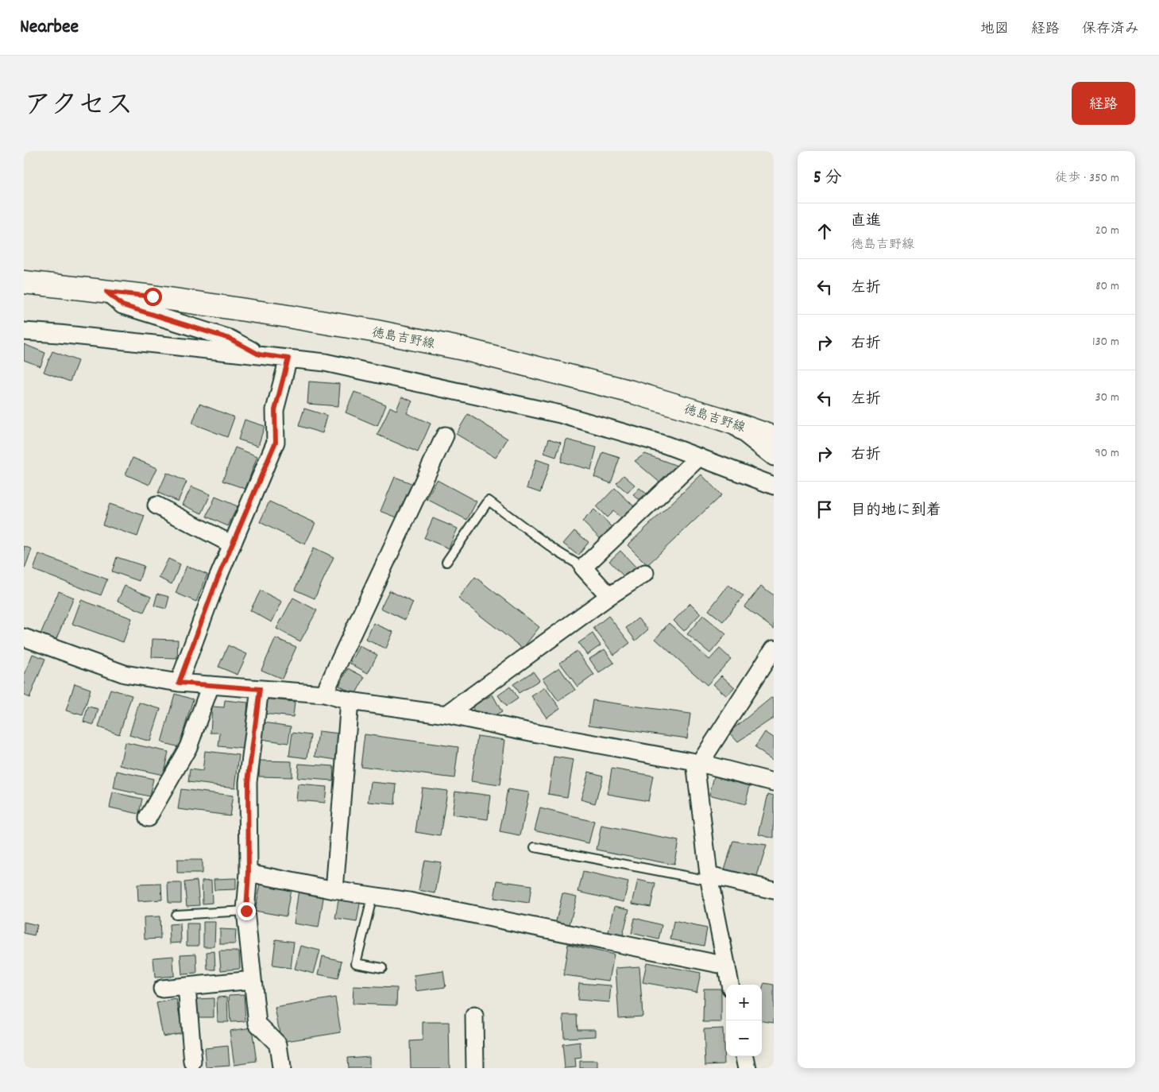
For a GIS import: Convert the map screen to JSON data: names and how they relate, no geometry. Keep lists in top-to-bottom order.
{
  "streets": {
    "main road": ["徳島吉野線"]
  },
  "page": {
    "header": "Nearbee",
    "nav": ["地図", "経路", "保存済み"],
    "title": "アクセス",
    "buttons": "経路",
    "heading": ["5 分", "徒歩 · 350 m"],
    "list": [
      ["直進", "徳島吉野線", "20 m"],
      ["左折", "80 m"],
      ["右折", "130 m"],
      ["左折", "30 m"],
      ["右折", "90 m"],
      "目的地に到着"
    ],
    "map_buttons": ["+", "−"]
  }
}
